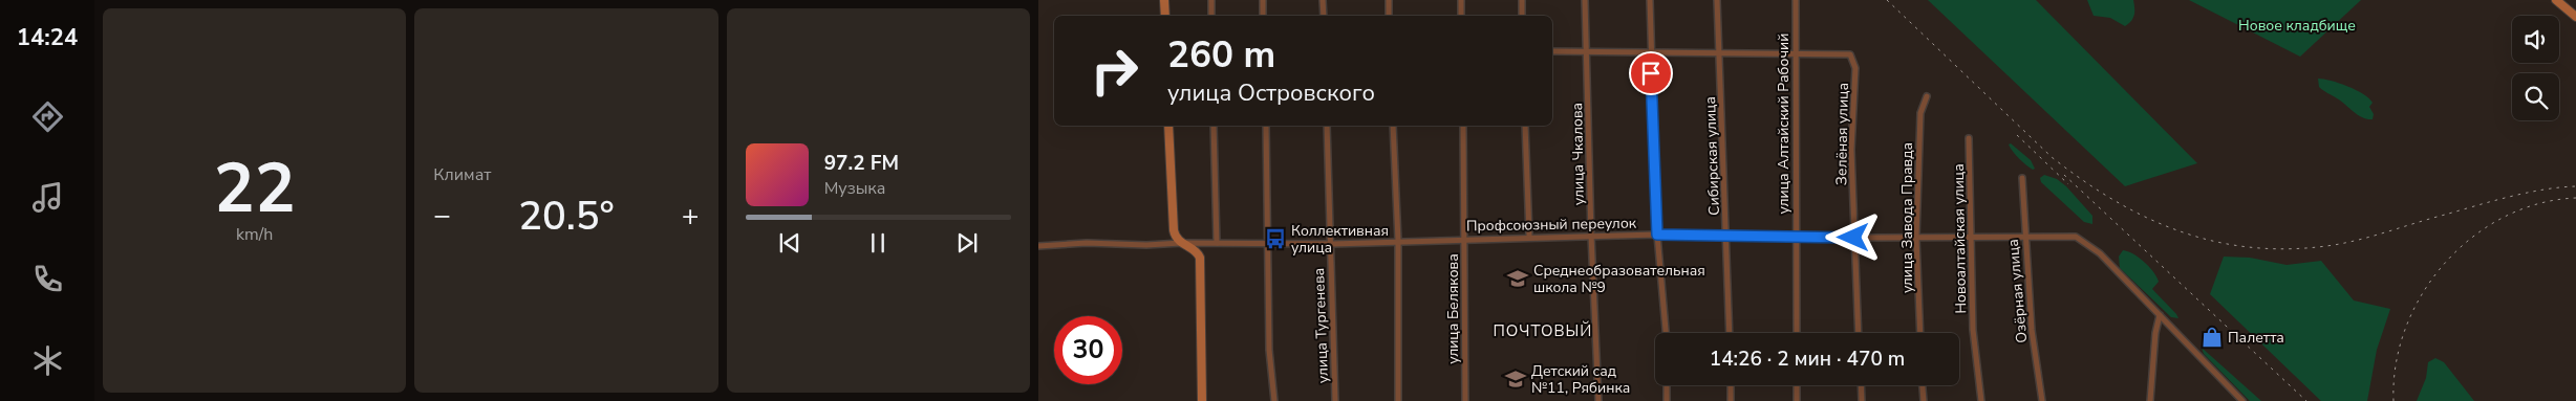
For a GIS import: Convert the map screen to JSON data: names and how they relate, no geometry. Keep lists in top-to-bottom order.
{
  "streets": {
    "street": [
      "улица Алтайский Рабочий",
      "Зелёная улица",
      "улица Чкалова",
      "Сибирская улица",
      "улица Завода Правда",
      "Профсоюзный переулок",
      "Новоалтайская улица",
      "Озёрная улица",
      "улица Белякова",
      "улица Тургенева"
    ]
  },
  "crossings": [
    ["улица Алтайский Рабочий", "Зелёная улица"],
    ["улица Алтайский Рабочий", "Профсоюзный переулок"],
    ["Зелёная улица", "Профсоюзный переулок"],
    ["улица Чкалова", "Профсоюзный переулок"],
    ["Сибирская улица", "Профсоюзный переулок"],
    ["улица Завода Правда", "Профсоюзный переулок"],
    ["Профсоюзный переулок", "Новоалтайская улица"],
    ["Профсоюзный переулок", "Озёрная улица"],
    ["Профсоюзный переулок", "улица Белякова"],
    ["Профсоюзный переулок", "улица Тургенева"]
  ],
  "districts": ["ПОЧТОВЫЙ"],
  "parks": ["Новое кладбище"],
  "places": {
    "bus stop": ["Коллективная улица"],
    "school or university": ["Среднеобразовательная школа №9", "Детский сад №11, Рябинка"],
    "shop": ["Палетта"]
  },
  "page": {
    "tabs": "14:24",
    "tile": [
      ["22", "km/h"],
      "Климат"
    ],
    "turn": ["260 m", "улица Островского"],
    "song": ["97.2 FM", "Музыка"],
    "heat": ["−", "20.5°", "+"],
    "limit": "30",
    "trip": "14:26 · 2 мин · 470 m"
  }
}
